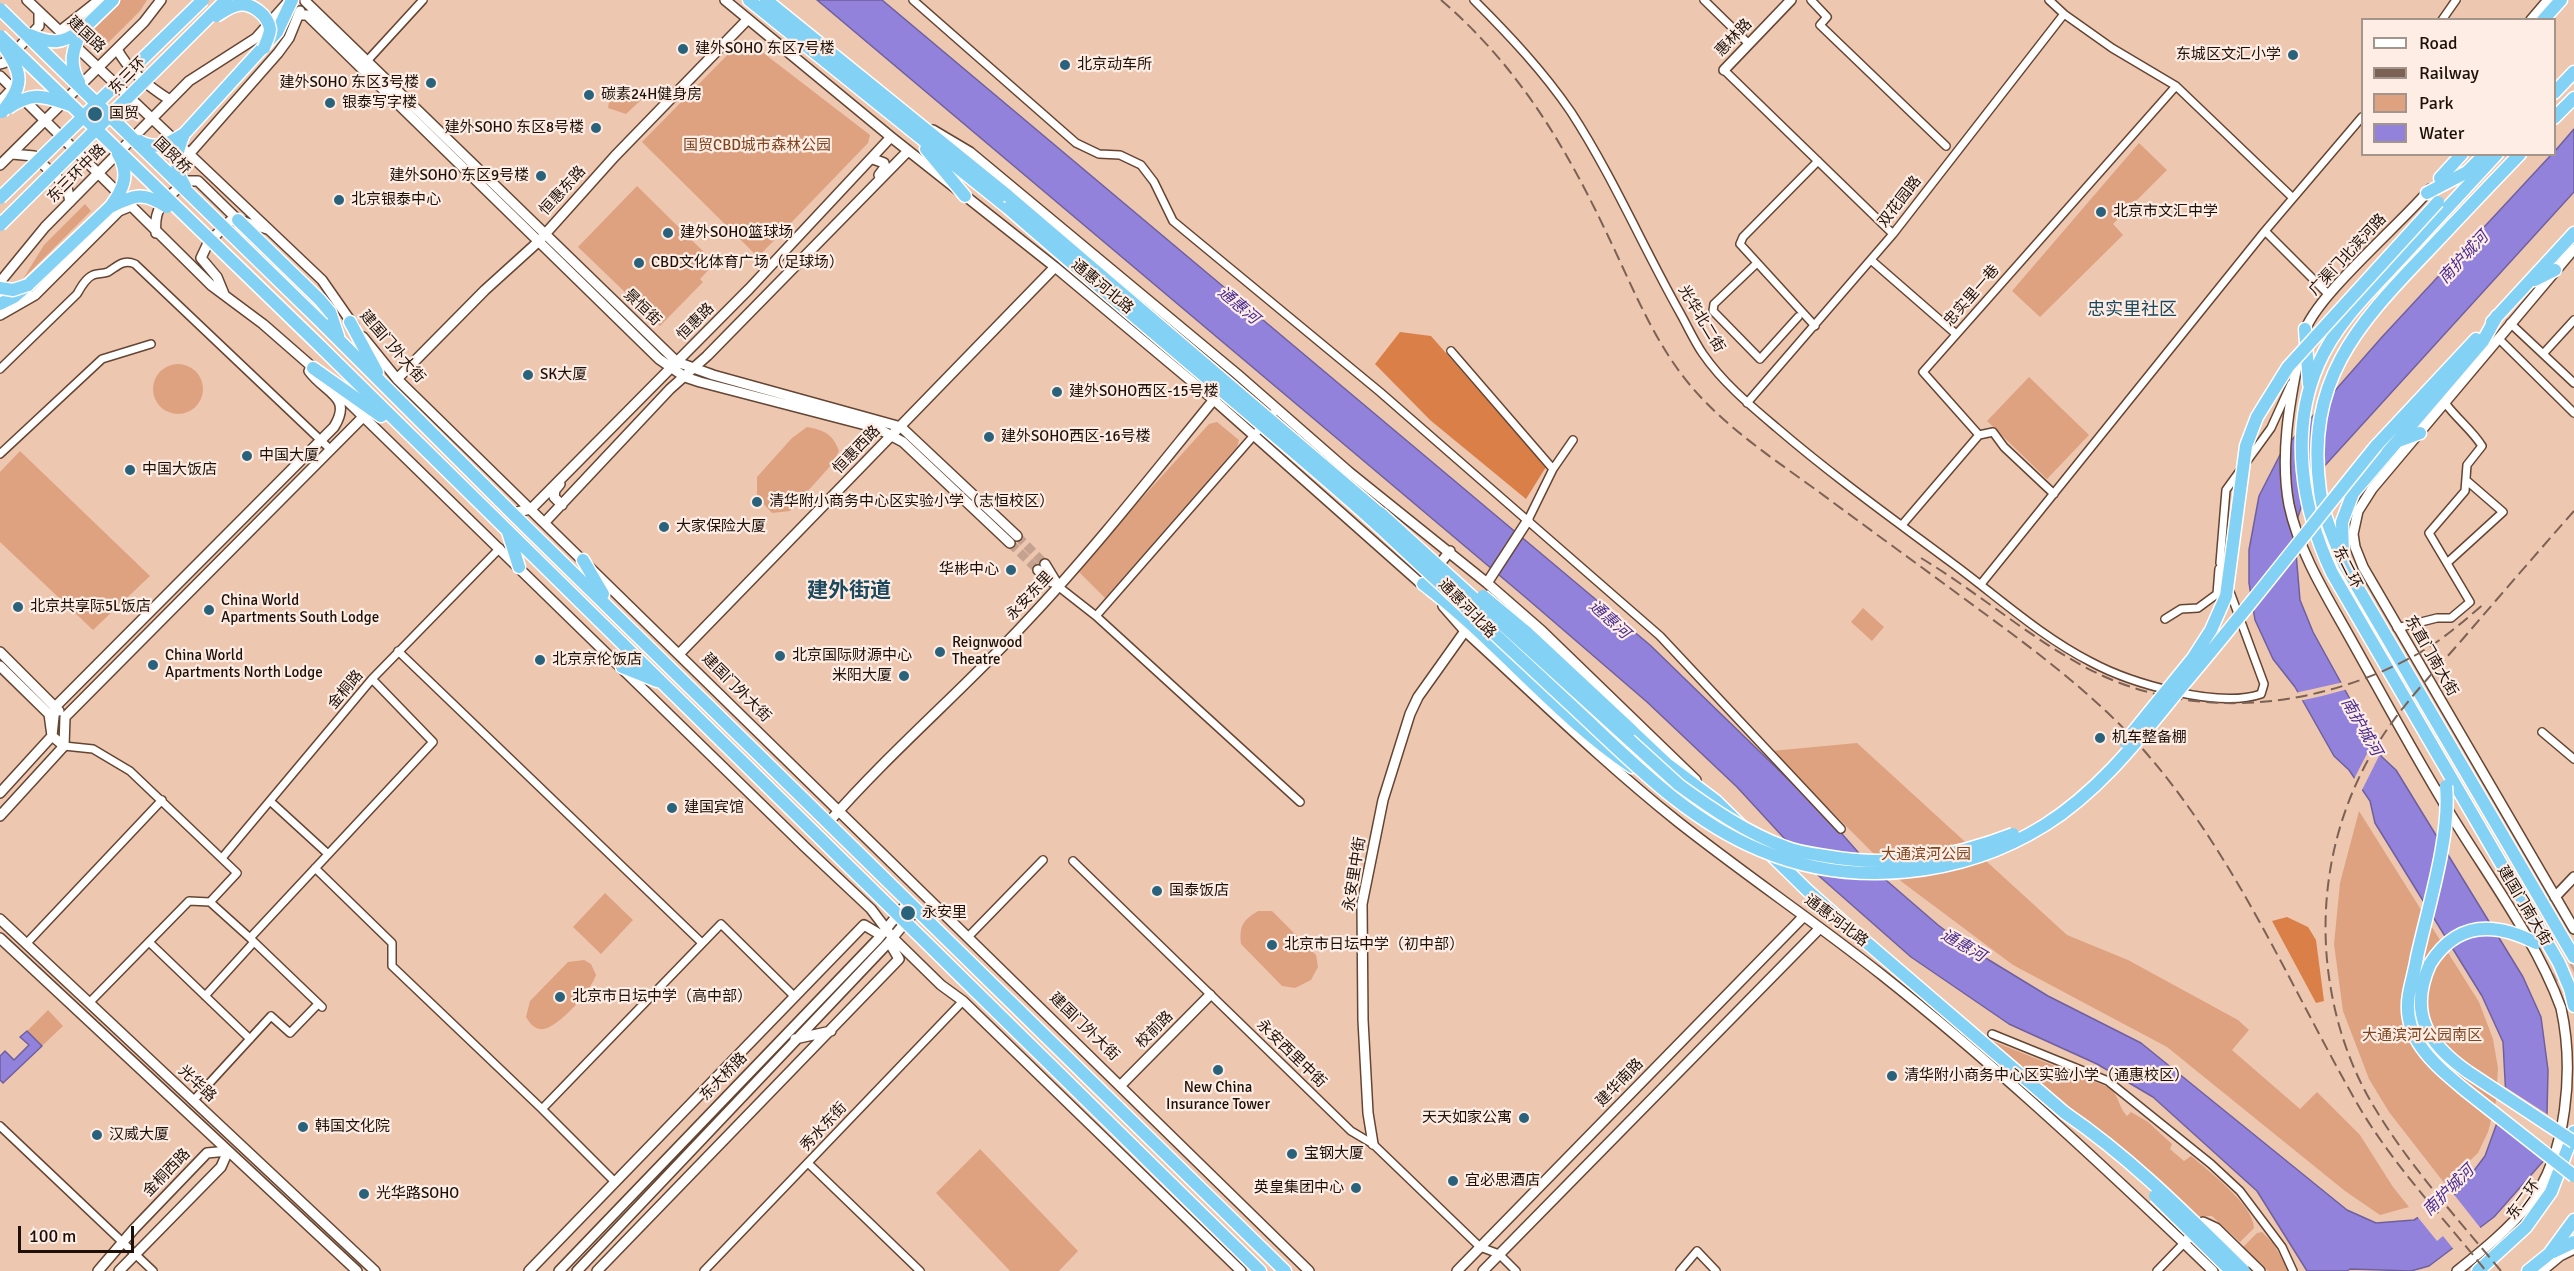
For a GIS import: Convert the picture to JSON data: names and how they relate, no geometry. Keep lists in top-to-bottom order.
{
  "streets": {
    "highway": [
      "东三环",
      "国贸桥",
      "通惠河北路",
      "建国门外大街",
      "东二环"
    ],
    "street": [
      "建国路",
      "惠林路",
      "东三环中路",
      "恒惠东路",
      "双花园路",
      "广渠门北滨河路",
      "忠实里一巷",
      "景恒街",
      "光华北二街",
      "恒惠路",
      "恒惠西路",
      "永安东里",
      "东直门南大街",
      "金桐路",
      "永安里中街",
      "建国门南大街",
      "校前路",
      "永安西里中街",
      "东大桥路",
      "建华南路",
      "光华路",
      "秀水东街",
      "金桐西路"
    ]
  },
  "crossings": [
    ["建国路", "东三环中路"],
    ["建国路", "建国门外大街"],
    ["国贸桥", "建国门外大街"],
    ["东三环中路", "景恒街"],
    ["东三环中路", "建国门外大街"],
    ["恒惠东路", "通惠河北路"],
    ["恒惠东路", "景恒街"],
    ["恒惠东路", "建国门外大街"],
    ["双花园路", "光华北二街"],
    ["广渠门北滨河路", "建国门南大街"],
    ["通惠河北路", "恒惠路"],
    ["通惠河北路", "恒惠西路"],
    ["通惠河北路", "永安东里"],
    ["通惠河北路", "永安里中街"],
    ["通惠河北路", "建华南路"],
    ["景恒街", "恒惠路"],
    ["景恒街", "恒惠西路"],
    ["恒惠路", "建国门外大街"],
    ["建国门外大街", "恒惠西路"],
    ["建国门外大街", "永安东里"],
    ["建国门外大街", "校前路"],
    ["建国门外大街", "东大桥路"],
    ["东直门南大街", "建国门南大街"],
    ["永安里中街", "永安西里中街"],
    ["校前路", "永安西里中街"],
    ["永安西里中街", "建华南路"],
    ["光华路", "金桐西路"]
  ],
  "districts": ["忠实里社区", "建外街道"],
  "water": ["南护城河", "通惠河"],
  "parks": ["国贸CBD城市森林公园", "大通滨河公园", "大通滨河公园南区"],
  "places": [
    "建外SOHO 东区7号楼",
    "东城区文汇小学",
    "北京动车所",
    "建外SOHO 东区3号楼",
    "碳素24H健身房",
    "银泰写字楼",
    "国贸",
    "建外SOHO 东区8号楼",
    "建外SOHO 东区9号楼",
    "北京银泰中心",
    "北京市文汇中学",
    "建外SOHO篮球场",
    "CBD文化体育广场（足球场）",
    "SK大厦",
    "建外SOHO西区-15号楼",
    "建外SOHO西区-16号楼",
    "中国大厦",
    "中国大饭店",
    "清华附小商务中心区实验小学（志恒校区）",
    "大家保险大厦",
    "华彬中心",
    "北京共享际5L饭店",
    "China World Apartments South Lodge",
    "Reignwood Theatre",
    "北京国际财源中心",
    "北京京伦饭店",
    "China World Apartments North Lodge",
    "米阳大厦",
    "机车整备棚",
    "建国宾馆",
    "国泰饭店",
    "永安里",
    "北京市日坛中学（初中部）",
    "北京市日坛中学（高中部）",
    "New China Insurance Tower",
    "清华附小商务中心区实验小学（通惠校区）",
    "天天如家公寓",
    "韩国文化院",
    "汉威大厦",
    "宝钢大厦",
    "宜必思酒店",
    "英皇集团中心",
    "光华路SOHO"
  ],
  "legend": [
    "Road",
    "Railway",
    "Park",
    "Water"
  ],
  "scale_bar": "100 m"
}
